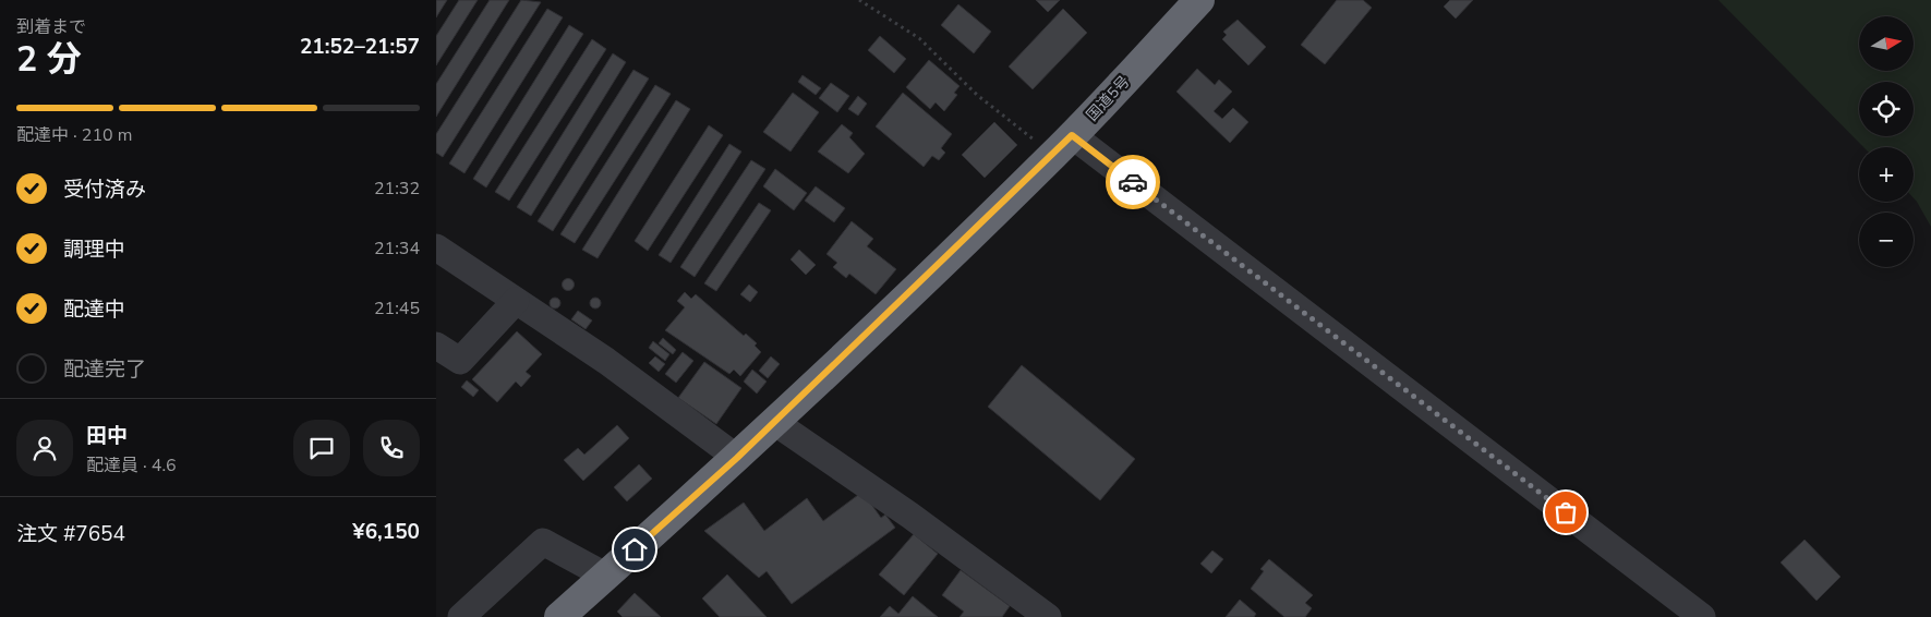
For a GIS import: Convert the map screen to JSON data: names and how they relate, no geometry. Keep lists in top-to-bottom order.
{
  "streets": {
    "highway": ["国道5号"]
  },
  "north": "right",
  "page": {
    "heading": ["2 分", "到着まで", "21:52–21:57"],
    "panel": [
      "田中",
      "配達員 · 4.6",
      "注文 #7654",
      "¥6,150"
    ],
    "map_buttons": ["+", "−"],
    "bar": "配達中 · 210 m",
    "list": [
      ["受付済み", "21:32"],
      ["調理中", "21:34"],
      ["配達中", "21:45"],
      "配達完了"
    ]
  }
}
